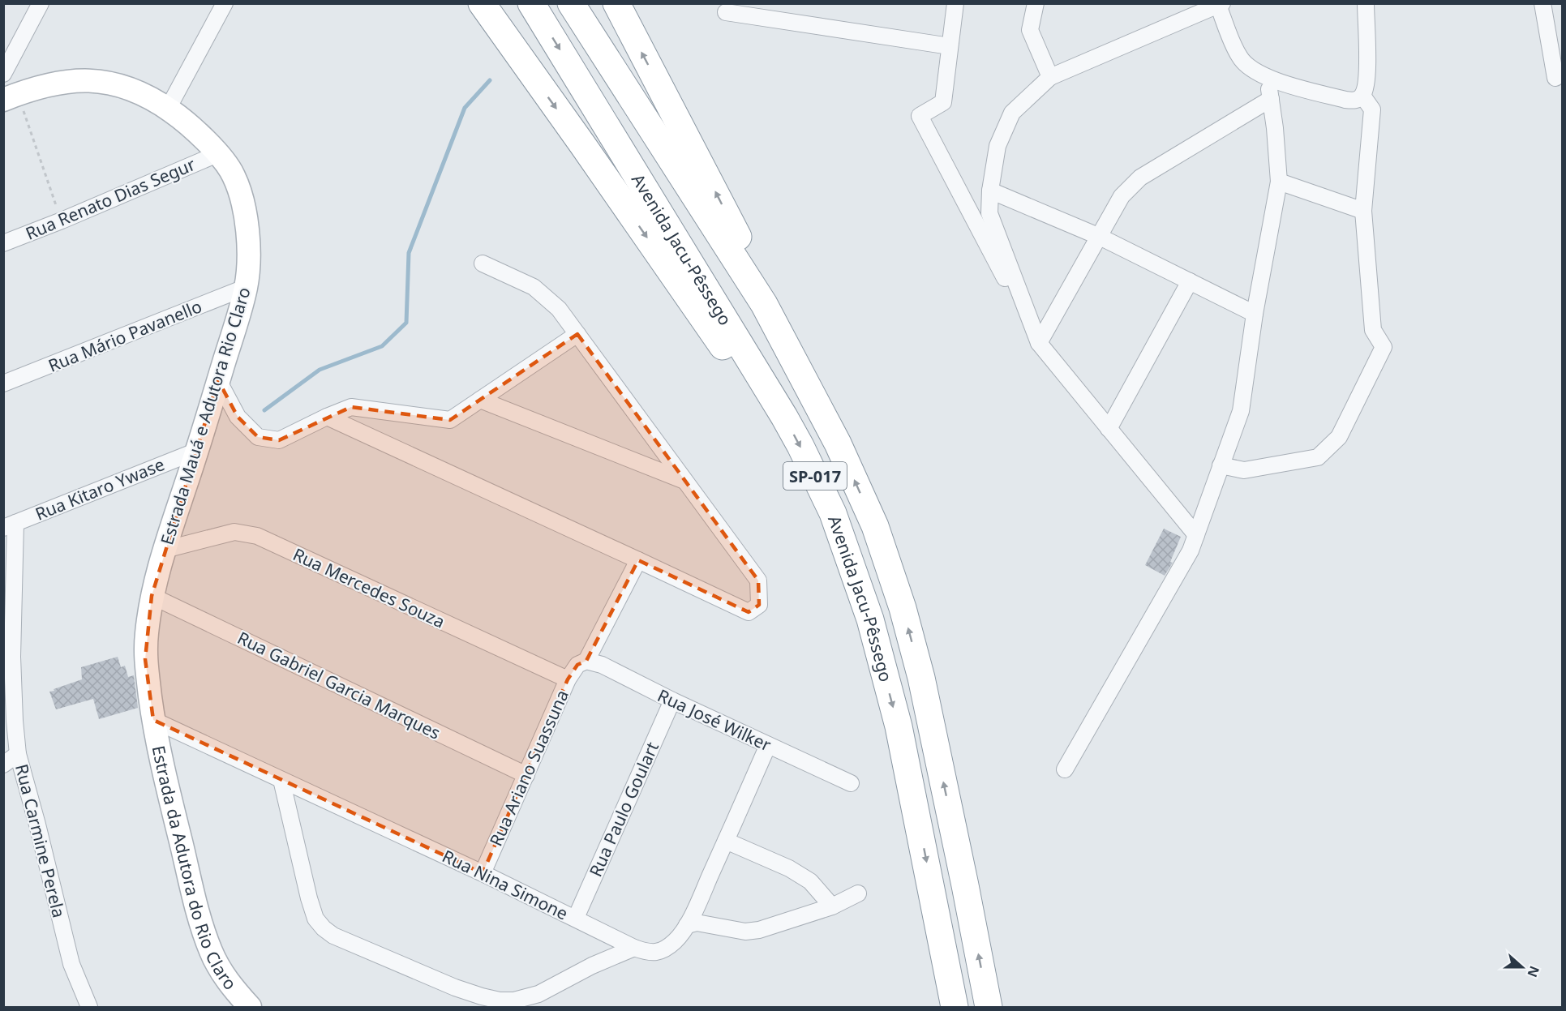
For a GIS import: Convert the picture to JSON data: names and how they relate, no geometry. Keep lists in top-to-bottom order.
{
  "streets": {
    "highway": ["Avenida Jacu-Pêssego", "SP-017"],
    "main road": ["Estrada Mauá e Adutora Rio Claro", "Estrada da Adutora do Rio Claro"],
    "street": [
      "Rua Renato Dias Segur",
      "Rua Mário Pavanello",
      "Rua Kitaro Ywase",
      "Rua Mercedes Souza",
      "Rua Gabriel Garcia Marques",
      "Rua José Wilker",
      "Rua Ariano Suassuna",
      "Rua Paulo Goulart",
      "Rua Carmine Perela",
      "Rua Nina Simone"
    ]
  },
  "crossings": [
    ["Rua Renato Dias Segur", "Estrada Mauá e Adutora Rio Claro"],
    ["Rua Mário Pavanello", "Estrada Mauá e Adutora Rio Claro"],
    ["Estrada Mauá e Adutora Rio Claro", "Rua Kitaro Ywase"],
    ["Estrada Mauá e Adutora Rio Claro", "Rua Mercedes Souza"],
    ["Estrada Mauá e Adutora Rio Claro", "Rua Gabriel Garcia Marques"],
    ["Estrada Mauá e Adutora Rio Claro", "Estrada da Adutora do Rio Claro"],
    ["Estrada Mauá e Adutora Rio Claro", "Rua Nina Simone"],
    ["Rua Kitaro Ywase", "Rua Carmine Perela"],
    ["Rua Mercedes Souza", "Rua Ariano Suassuna"],
    ["Rua Gabriel Garcia Marques", "Rua Ariano Suassuna"],
    ["Rua José Wilker", "Rua Ariano Suassuna"],
    ["Rua José Wilker", "Rua Paulo Goulart"],
    ["Rua José Wilker", "Rua Nina Simone"],
    ["Rua Ariano Suassuna", "Rua Nina Simone"],
    ["Rua Paulo Goulart", "Rua Nina Simone"],
    ["Estrada da Adutora do Rio Claro", "Rua Nina Simone"]
  ],
  "north": "right"
}
